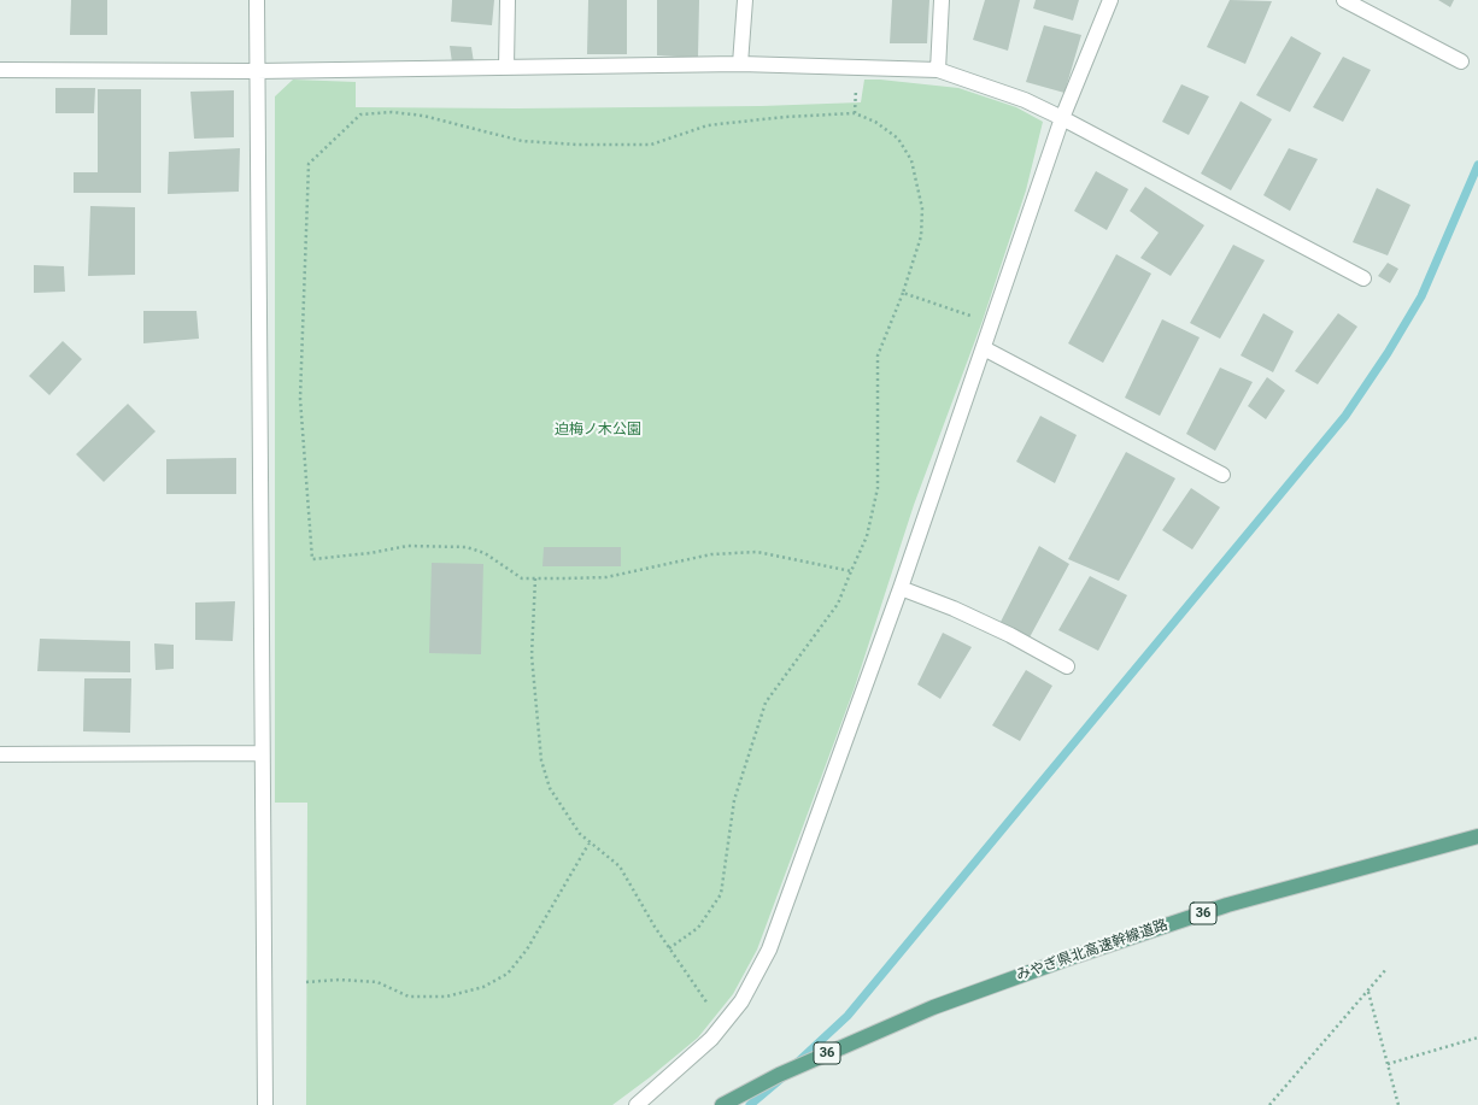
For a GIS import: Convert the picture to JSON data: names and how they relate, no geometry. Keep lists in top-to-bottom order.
{
  "streets": {
    "main road": ["36", "みやぎ県北高速幹線道路"]
  },
  "parks": ["迫梅ノ木公園"]
}
